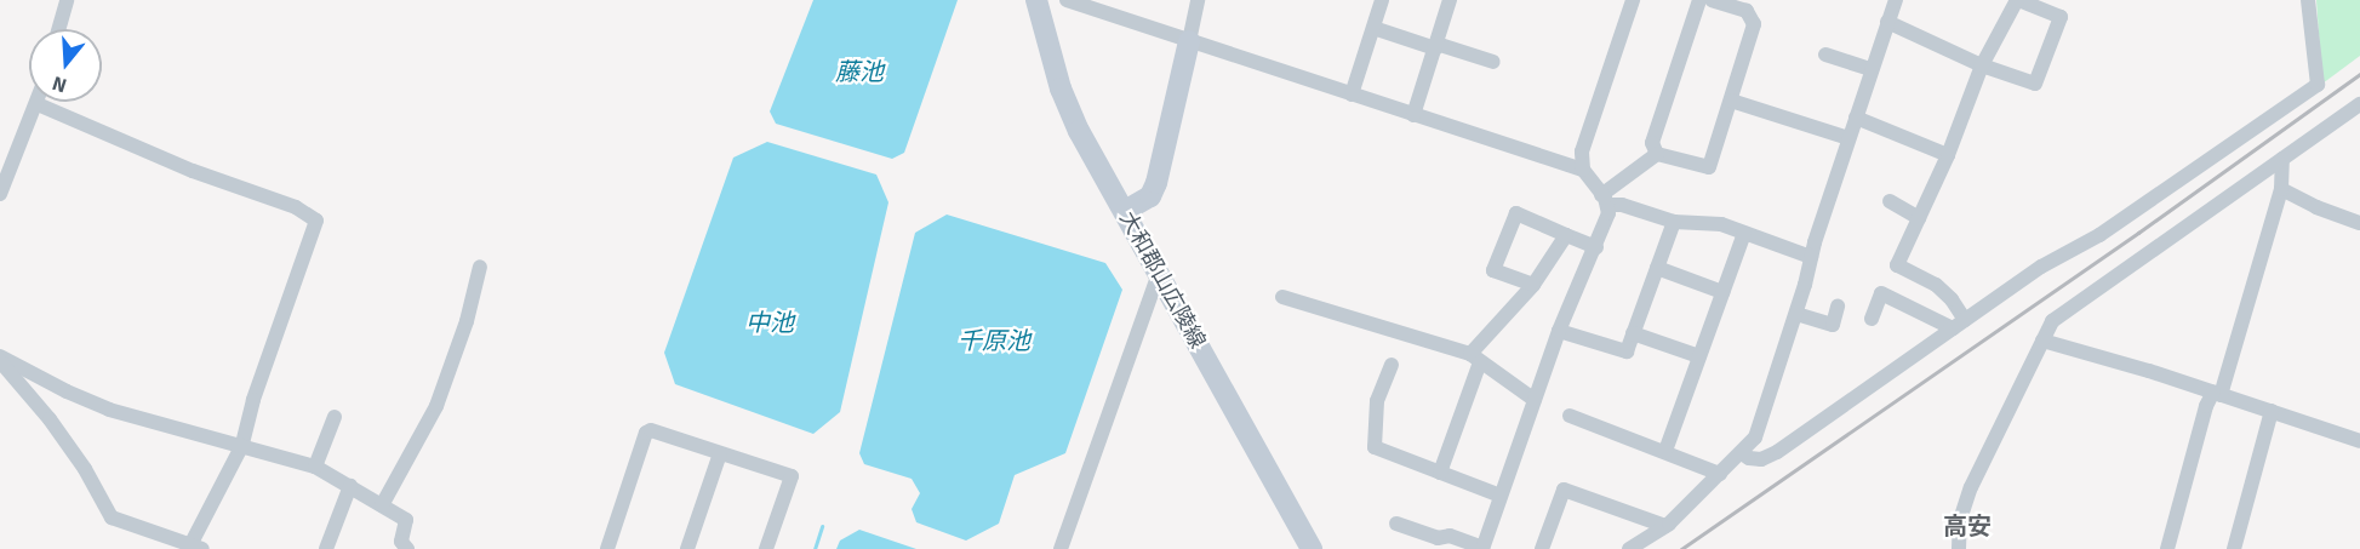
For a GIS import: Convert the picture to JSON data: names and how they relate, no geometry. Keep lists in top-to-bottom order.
{
  "streets": {
    "main road": ["大和郡山広陵線"]
  },
  "districts": ["高安"],
  "water": ["藤池", "中池", "千原池"],
  "north": "bottom"
}
